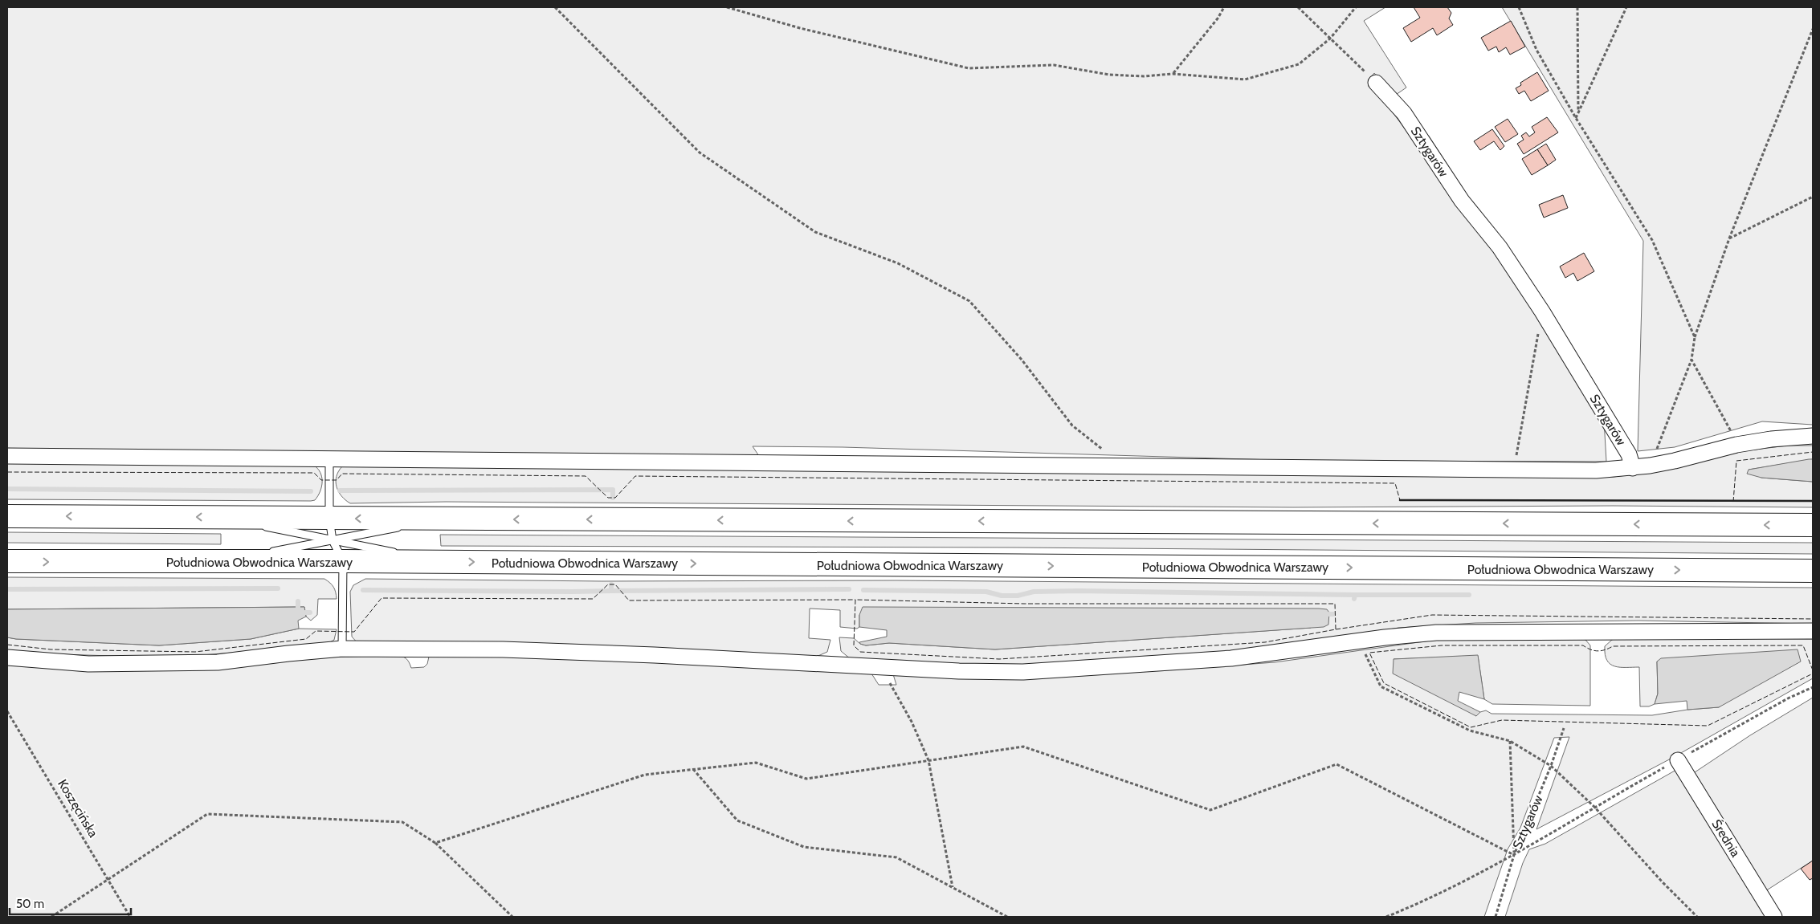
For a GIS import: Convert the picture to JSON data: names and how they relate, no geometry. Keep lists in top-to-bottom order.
{
  "streets": {
    "highway": ["Południowa Obwodnica Warszawy"],
    "street": ["Sztygarów", "Średnia"],
    "path": ["Koszęcińska"]
  },
  "scale_bar": "50 m"
}
